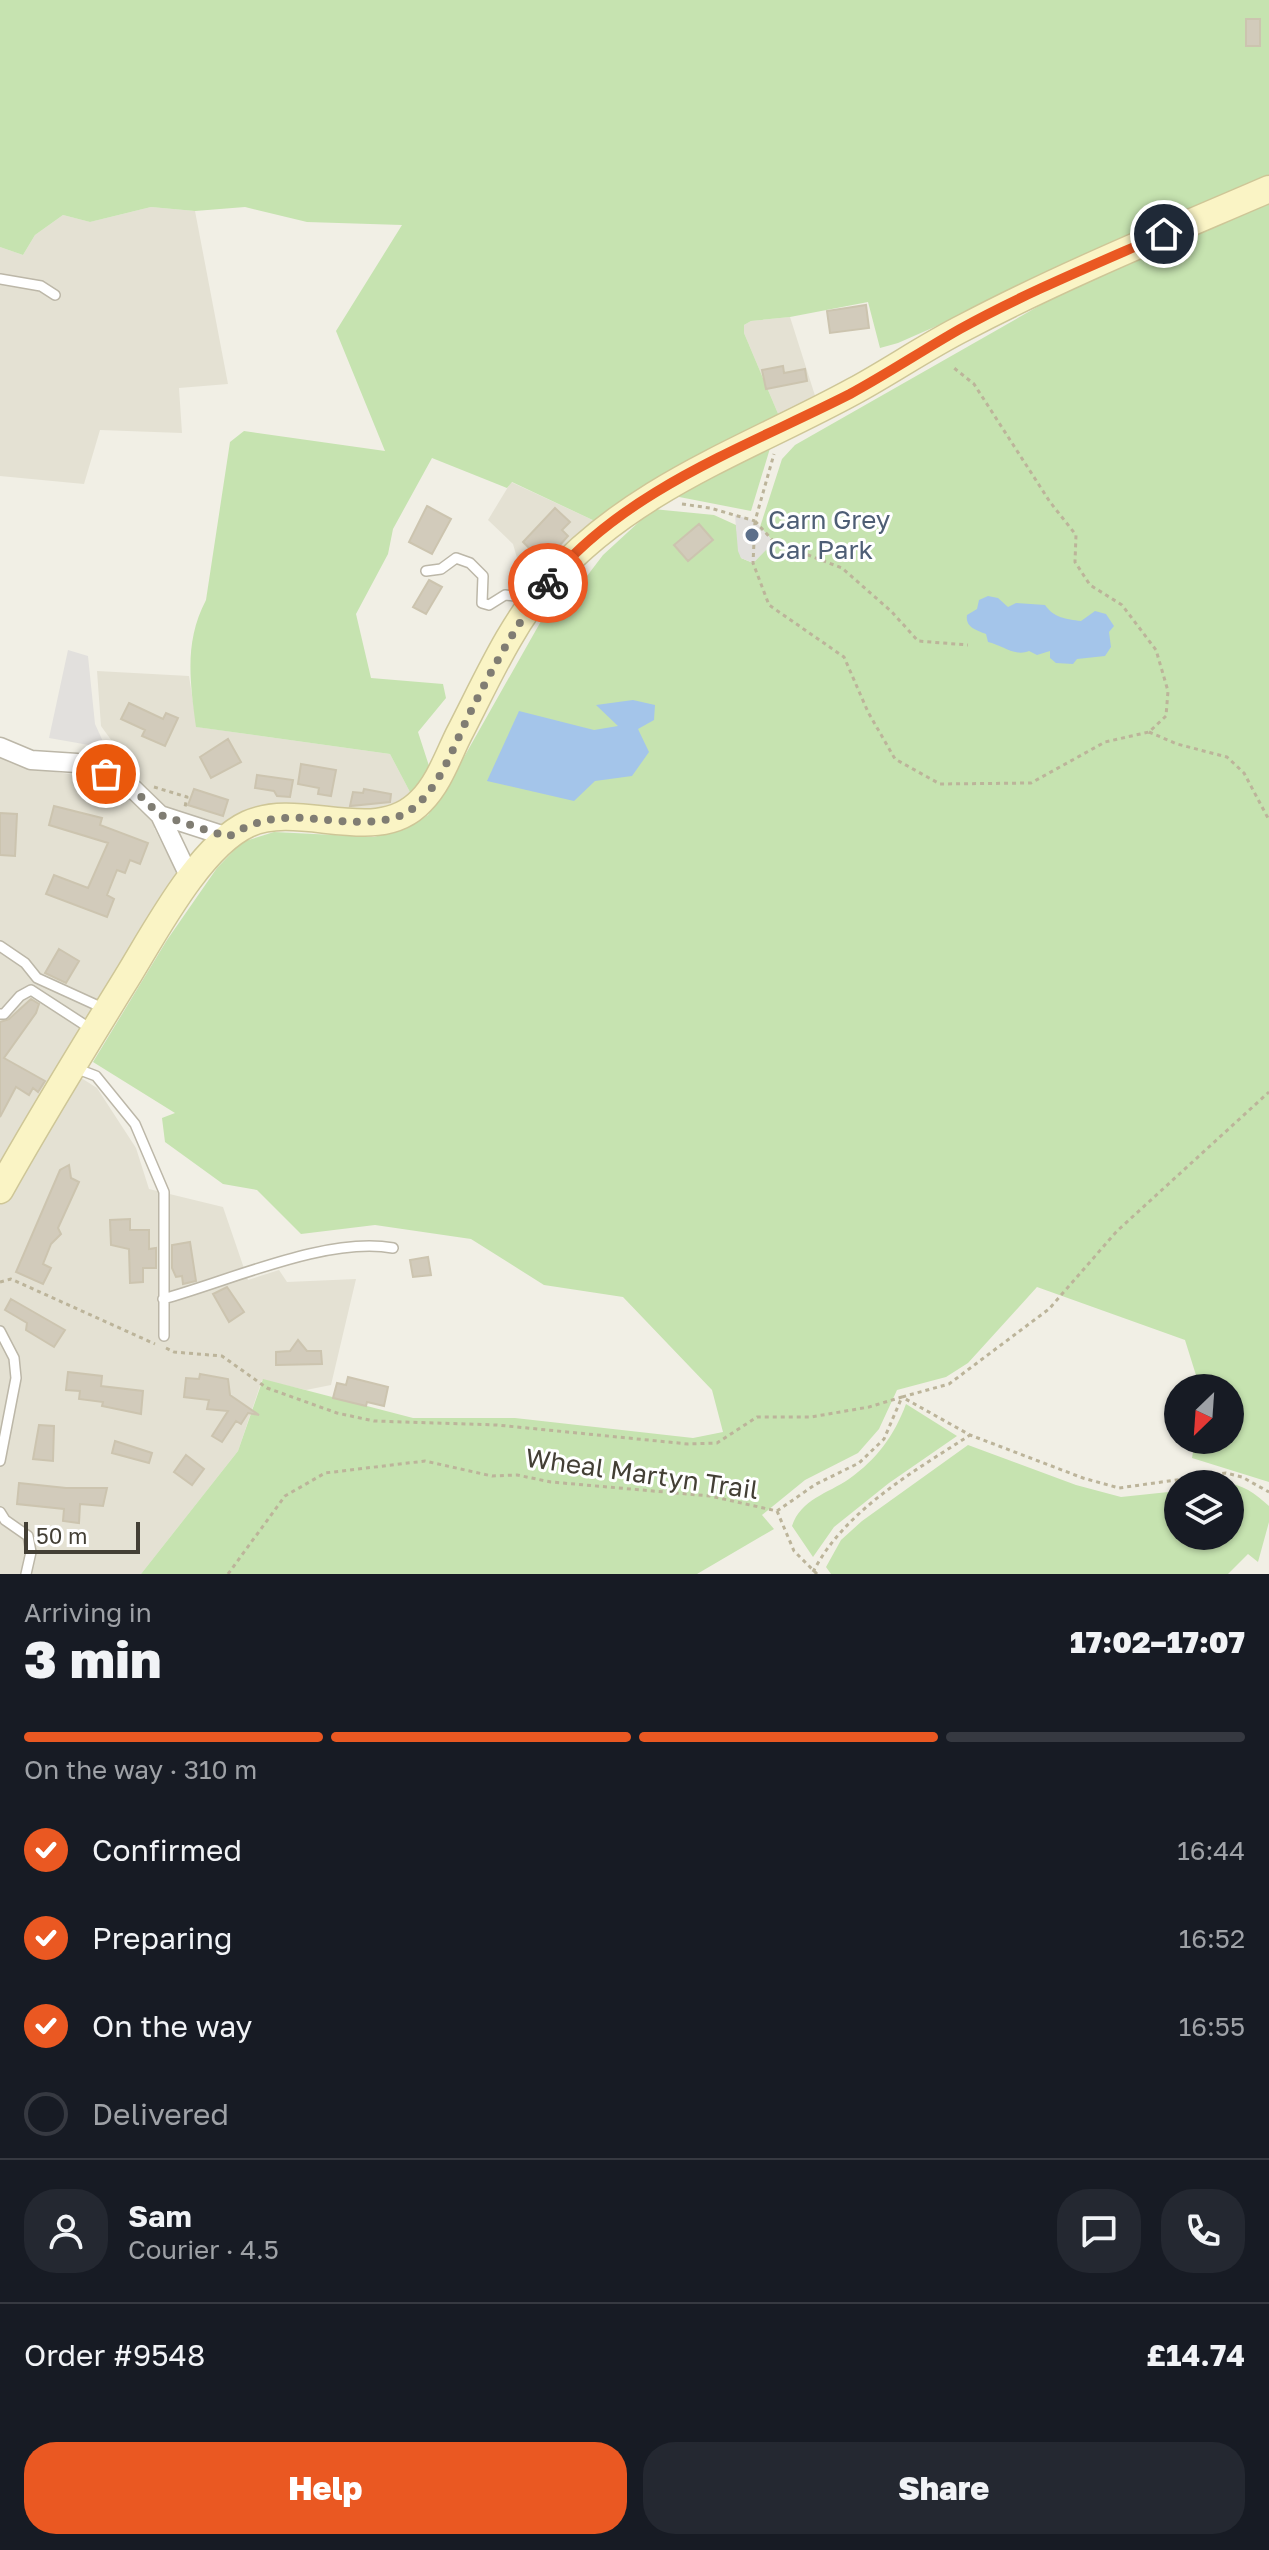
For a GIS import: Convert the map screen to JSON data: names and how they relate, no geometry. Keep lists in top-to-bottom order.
{
  "streets": {
    "path": ["Wheal Martyn Trail"]
  },
  "places": ["Carn Grey Car Park"],
  "scale_bar": "50 m",
  "north": "bottom left",
  "page": {
    "scale": "50 m",
    "heading": ["3 min", "Arriving in", "17:02–17:07"],
    "panel": [
      "Sam",
      "Courier · 4.5",
      "Order #9548",
      "£14.74"
    ],
    "bar": "On the way · 310 m",
    "list": [
      ["Confirmed", "16:44"],
      ["Preparing", "16:52"],
      ["On the way", "16:55"],
      "Delivered"
    ],
    "buttons": ["Help", "Share"]
  }
}
